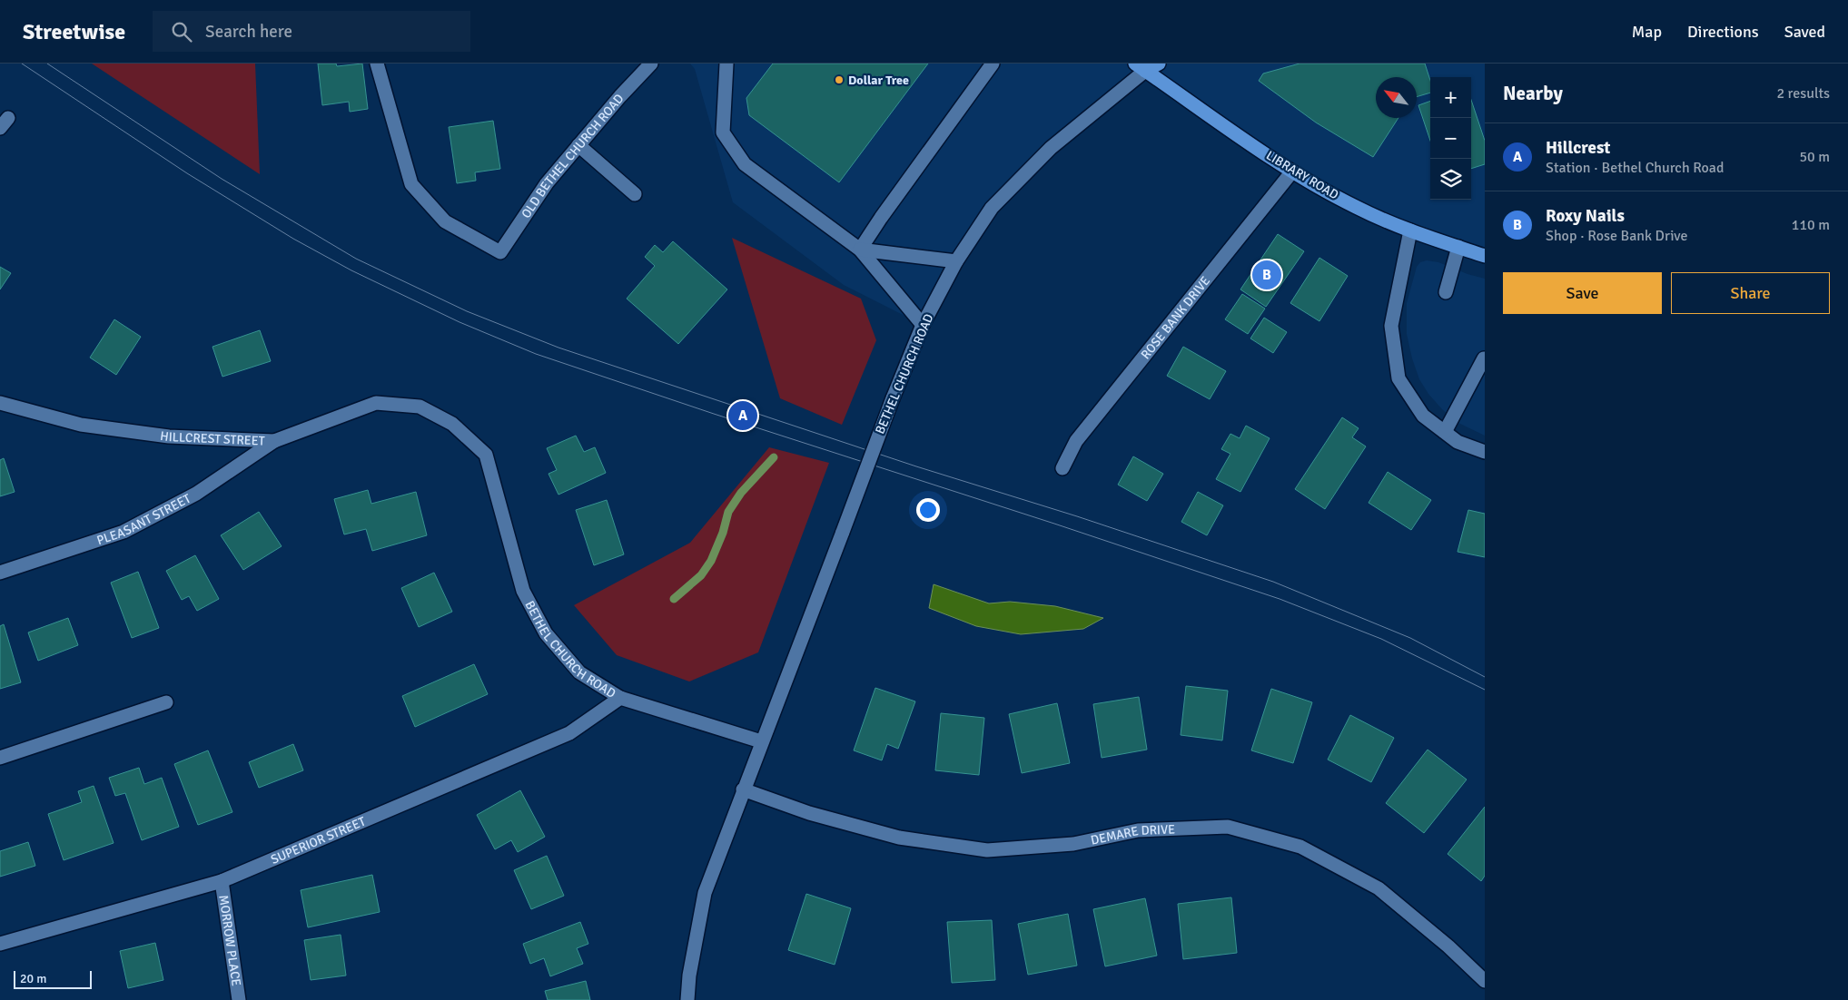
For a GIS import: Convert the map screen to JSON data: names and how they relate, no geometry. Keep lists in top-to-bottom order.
{
  "streets": {
    "main road": ["LIBRARY ROAD"],
    "street": [
      "OLD BETHEL CHURCH ROAD",
      "ROSE BANK DRIVE",
      "BETHEL CHURCH ROAD",
      "HILLCREST STREET",
      "PLEASANT STREET",
      "DEMARE DRIVE",
      "SUPERIOR STREET",
      "MORROW PLACE"
    ]
  },
  "crossings": [
    ["LIBRARY ROAD", "ROSE BANK DRIVE"],
    ["LIBRARY ROAD", "BETHEL CHURCH ROAD"],
    ["BETHEL CHURCH ROAD", "HILLCREST STREET"],
    ["BETHEL CHURCH ROAD", "DEMARE DRIVE"],
    ["BETHEL CHURCH ROAD", "SUPERIOR STREET"],
    ["HILLCREST STREET", "PLEASANT STREET"],
    ["SUPERIOR STREET", "MORROW PLACE"]
  ],
  "places": ["Dollar Tree"],
  "scale_bar": "20 m",
  "north": "top left",
  "page": {
    "header": "Streetwise",
    "search": "Search here",
    "nav": ["Map", "Directions", "Saved"],
    "heading": ["Nearby", "2 results"],
    "map_buttons": ["+", "−"],
    "list": [
      {
        "mark": "A",
        "name": "Hillcrest",
        "note": "Station · Bethel Church Road",
        "value": "50 m"
      },
      {
        "mark": "B",
        "name": "Roxy Nails",
        "note": "Shop · Rose Bank Drive",
        "value": "110 m"
      }
    ],
    "pins": ["B", "A"],
    "buttons": ["Save", "Share"],
    "scale": "20 m"
  }
}
